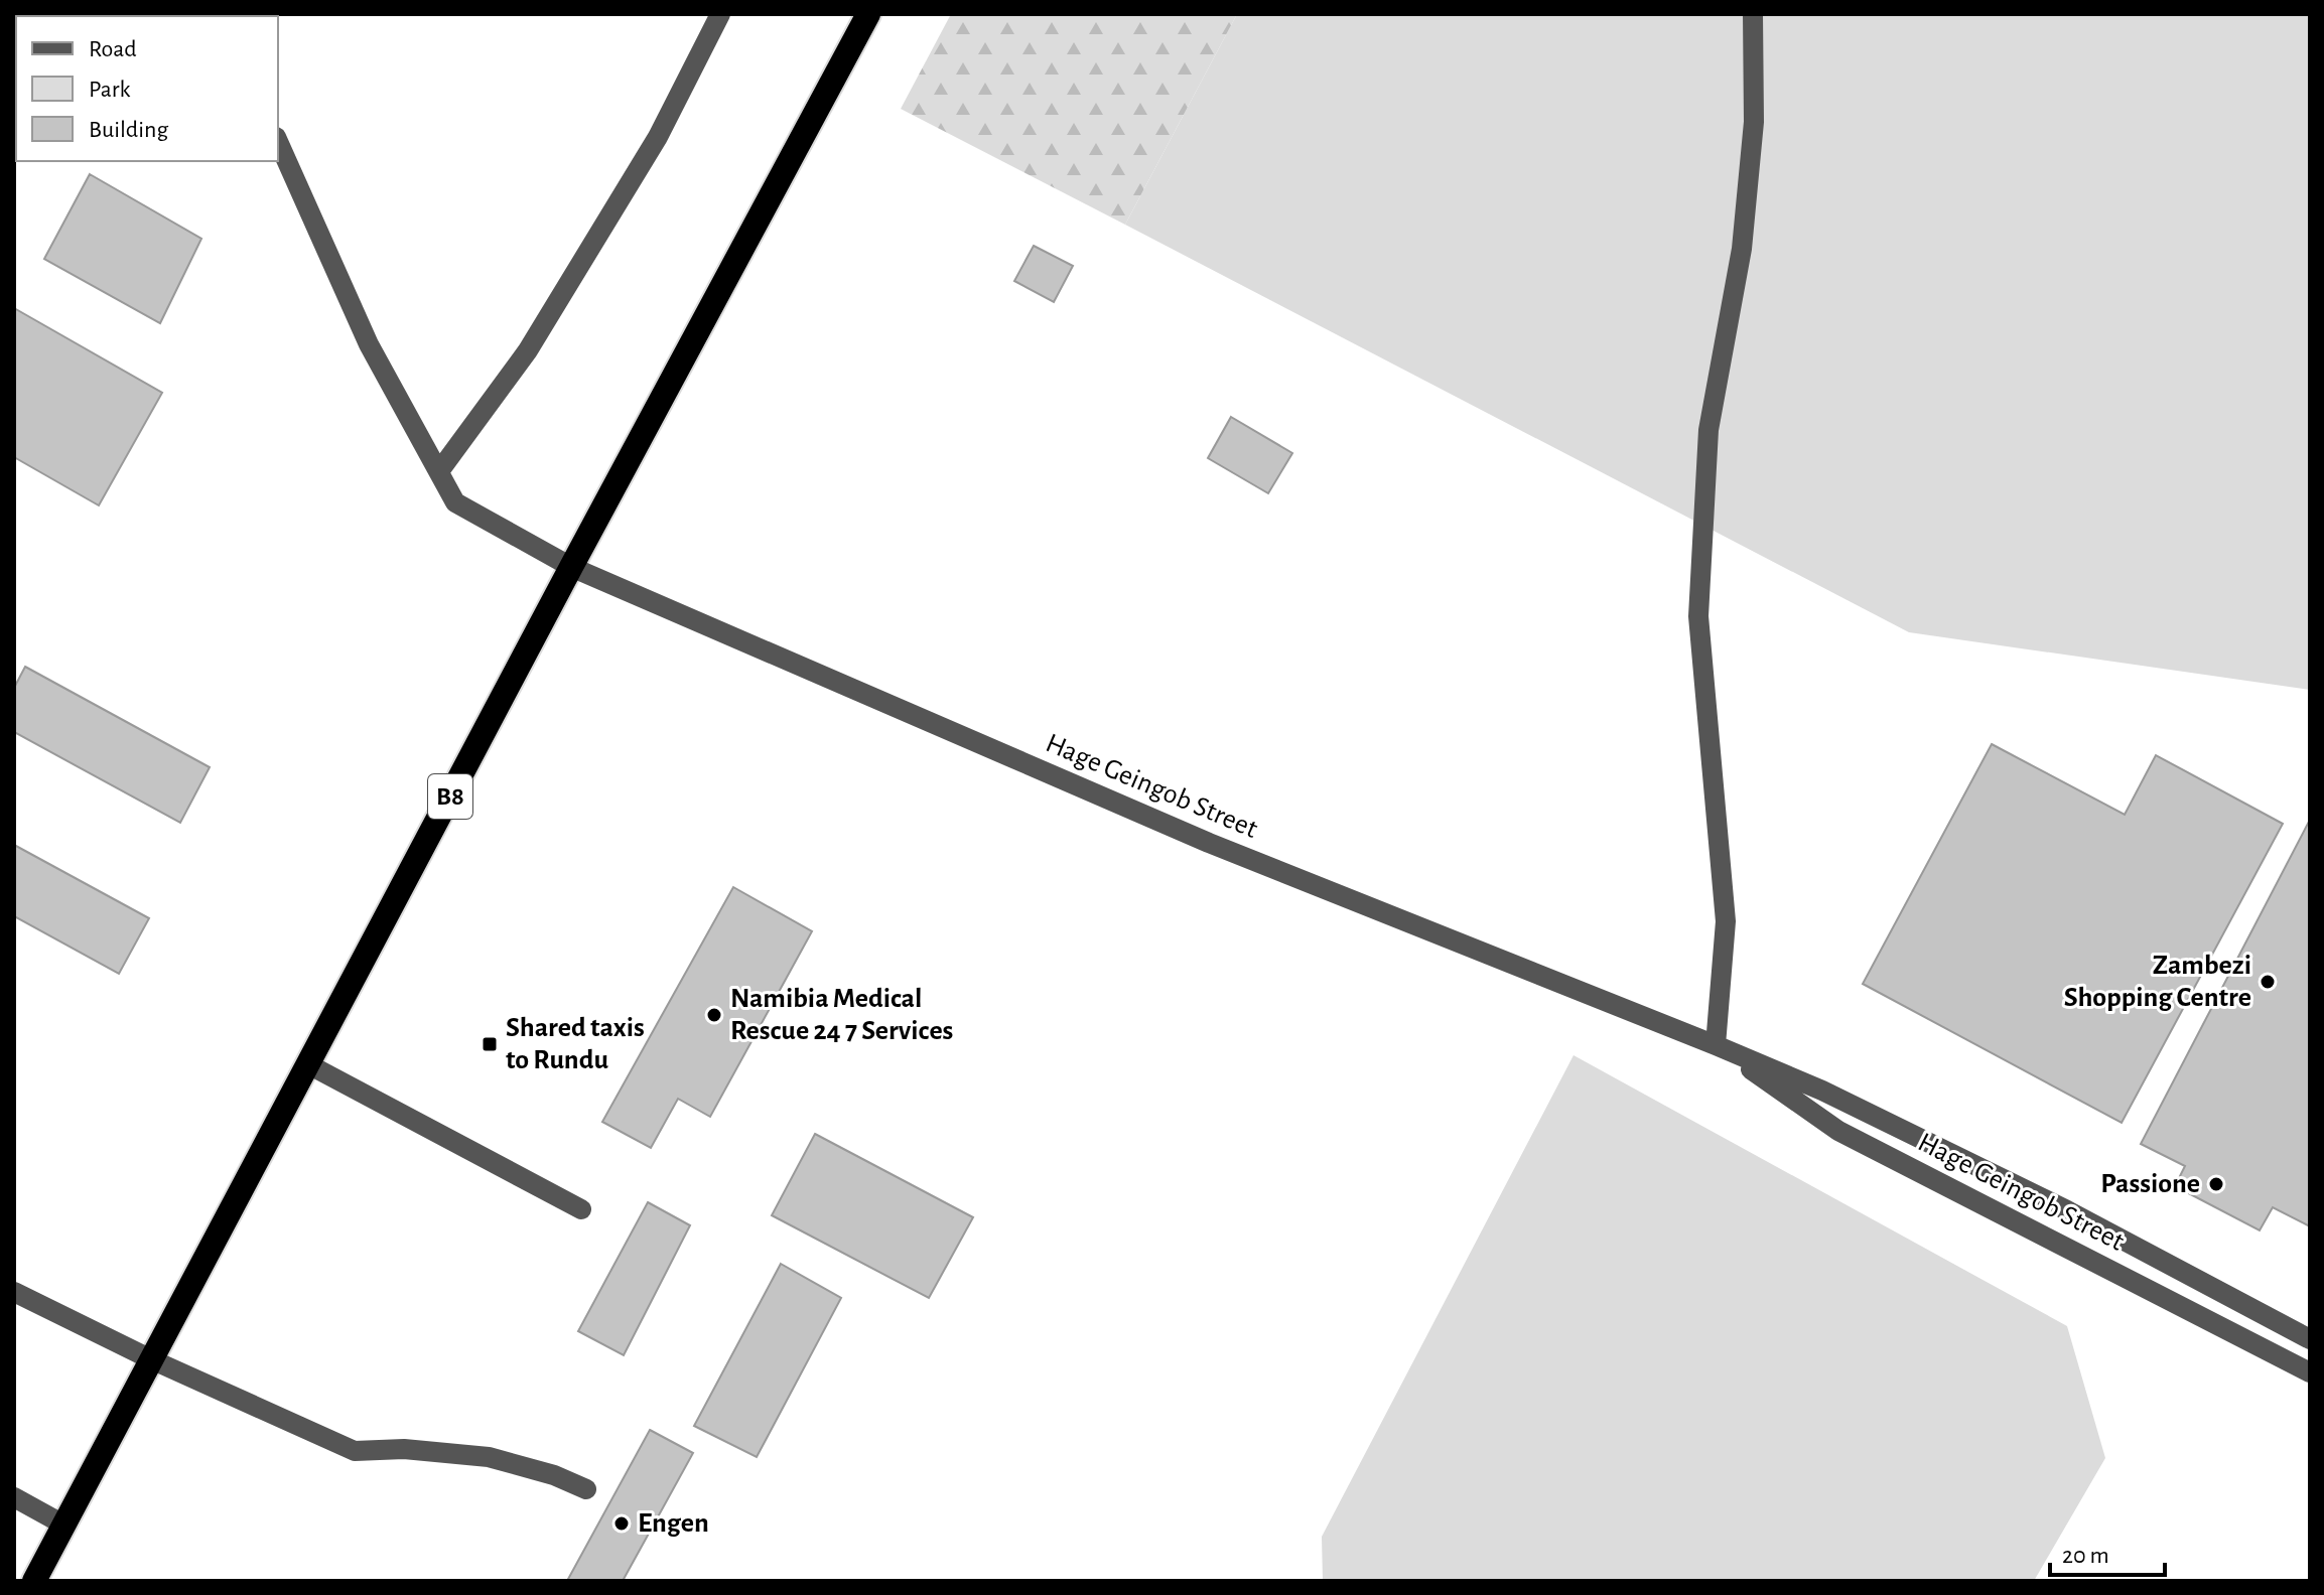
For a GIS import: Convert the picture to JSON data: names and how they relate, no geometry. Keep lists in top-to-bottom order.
{
  "streets": {
    "highway": ["B8"],
    "street": ["Hage Geingob Street"]
  },
  "crossings": [
    ["Hage Geingob Street", "B8"]
  ],
  "places": {
    "other": [
      "Zambezi Shopping Centre",
      "Namibia Medical Rescue 24 7 Services",
      "Passione",
      "Engen"
    ],
    "transit": ["Shared taxis to Rundu"]
  },
  "legend": ["Road", "Park", "Building"],
  "scale_bar": "20 m"
}
